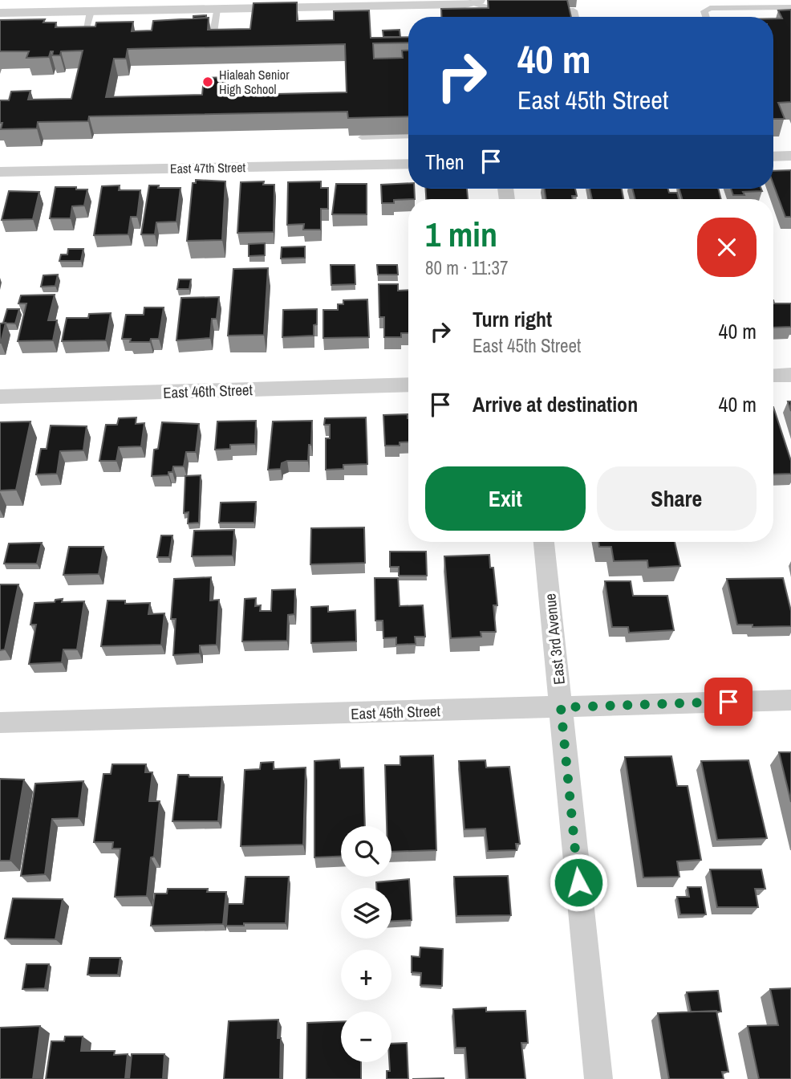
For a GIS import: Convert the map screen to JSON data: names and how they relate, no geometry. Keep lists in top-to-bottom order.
{
  "streets": {
    "street": [
      "East 47th Street",
      "East 46th Street",
      "East 3rd Avenue",
      "East 45th Street"
    ]
  },
  "crossings": [
    ["East 3rd Avenue", "East 45th Street"]
  ],
  "places": ["Hialeah Senior High School"],
  "page": {
    "turn": ["40 m", "East 45th Street"],
    "then": "Then",
    "heading": ["1 min", "80 m · 11:37"],
    "list": [
      {
        "name": "Turn right",
        "note": "East 45th Street",
        "value": "40 m"
      },
      {
        "name": "Arrive at destination",
        "value": "40 m"
      }
    ],
    "buttons": ["Exit", "Share"],
    "map_buttons": ["+", "−"]
  }
}
